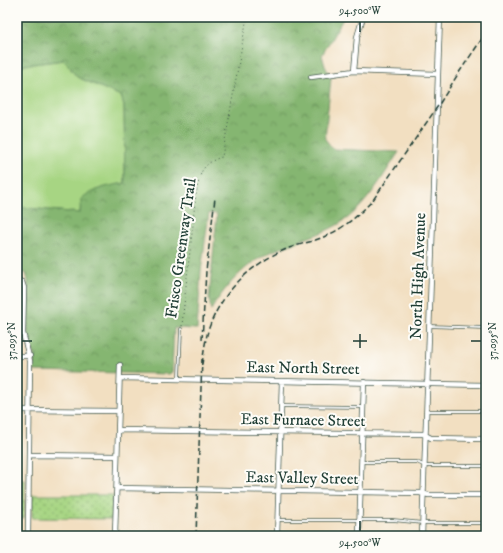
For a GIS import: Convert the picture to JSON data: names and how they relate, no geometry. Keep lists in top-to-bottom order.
{
  "streets": {
    "street": [
      "North High Avenue",
      "East North Street",
      "East Furnace Street",
      "East Valley Street"
    ],
    "path": ["Frisco Greenway Trail"]
  },
  "crossings": [
    ["North High Avenue", "East North Street"],
    ["North High Avenue", "East Furnace Street"],
    ["North High Avenue", "East Valley Street"]
  ],
  "coordinates": ["94.500°W", "37.095°N"]
}
